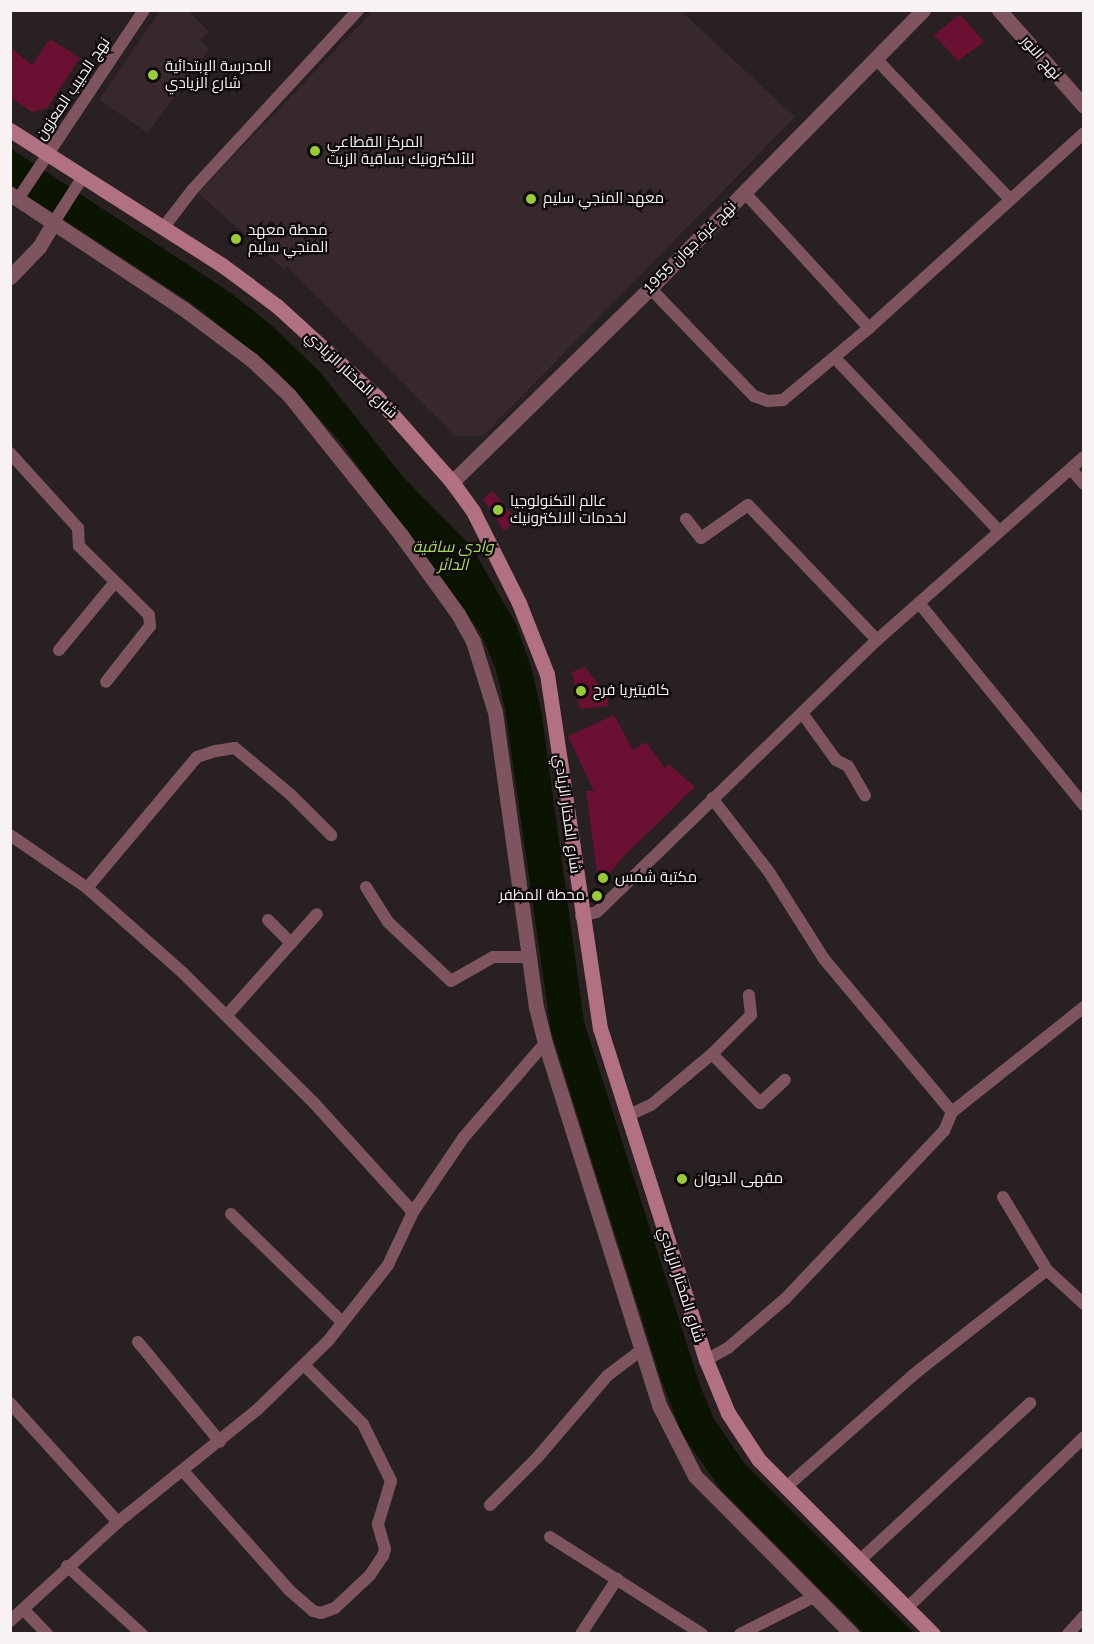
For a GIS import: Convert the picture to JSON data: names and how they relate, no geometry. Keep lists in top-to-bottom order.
{
  "streets": {
    "main road": ["شارع المختار الزيادي"],
    "street": ["نهج النور", "نهج الحبيب المعزون", "نهج غرة جوان 1955"]
  },
  "crossings": [
    ["نهج الحبيب المعزون", "شارع المختار الزيادي"],
    ["نهج غرة جوان 1955", "شارع المختار الزيادي"]
  ],
  "water": ["وادي ساقية الدائر"],
  "places": [
    "المدرسة الإبتدائية شارع الزيادي",
    "المركز القطاعي للألكترونيك بساقية الزيت",
    "معهد المنجي سليم",
    "محطة معهد المنجي سليم",
    "عالم التكنولوجيا لخدمات الالكترونيك",
    "كافيتيريا فرح",
    "مكتبة شمس",
    "محطة المظفر",
    "مقهى الديوان"
  ]
}
